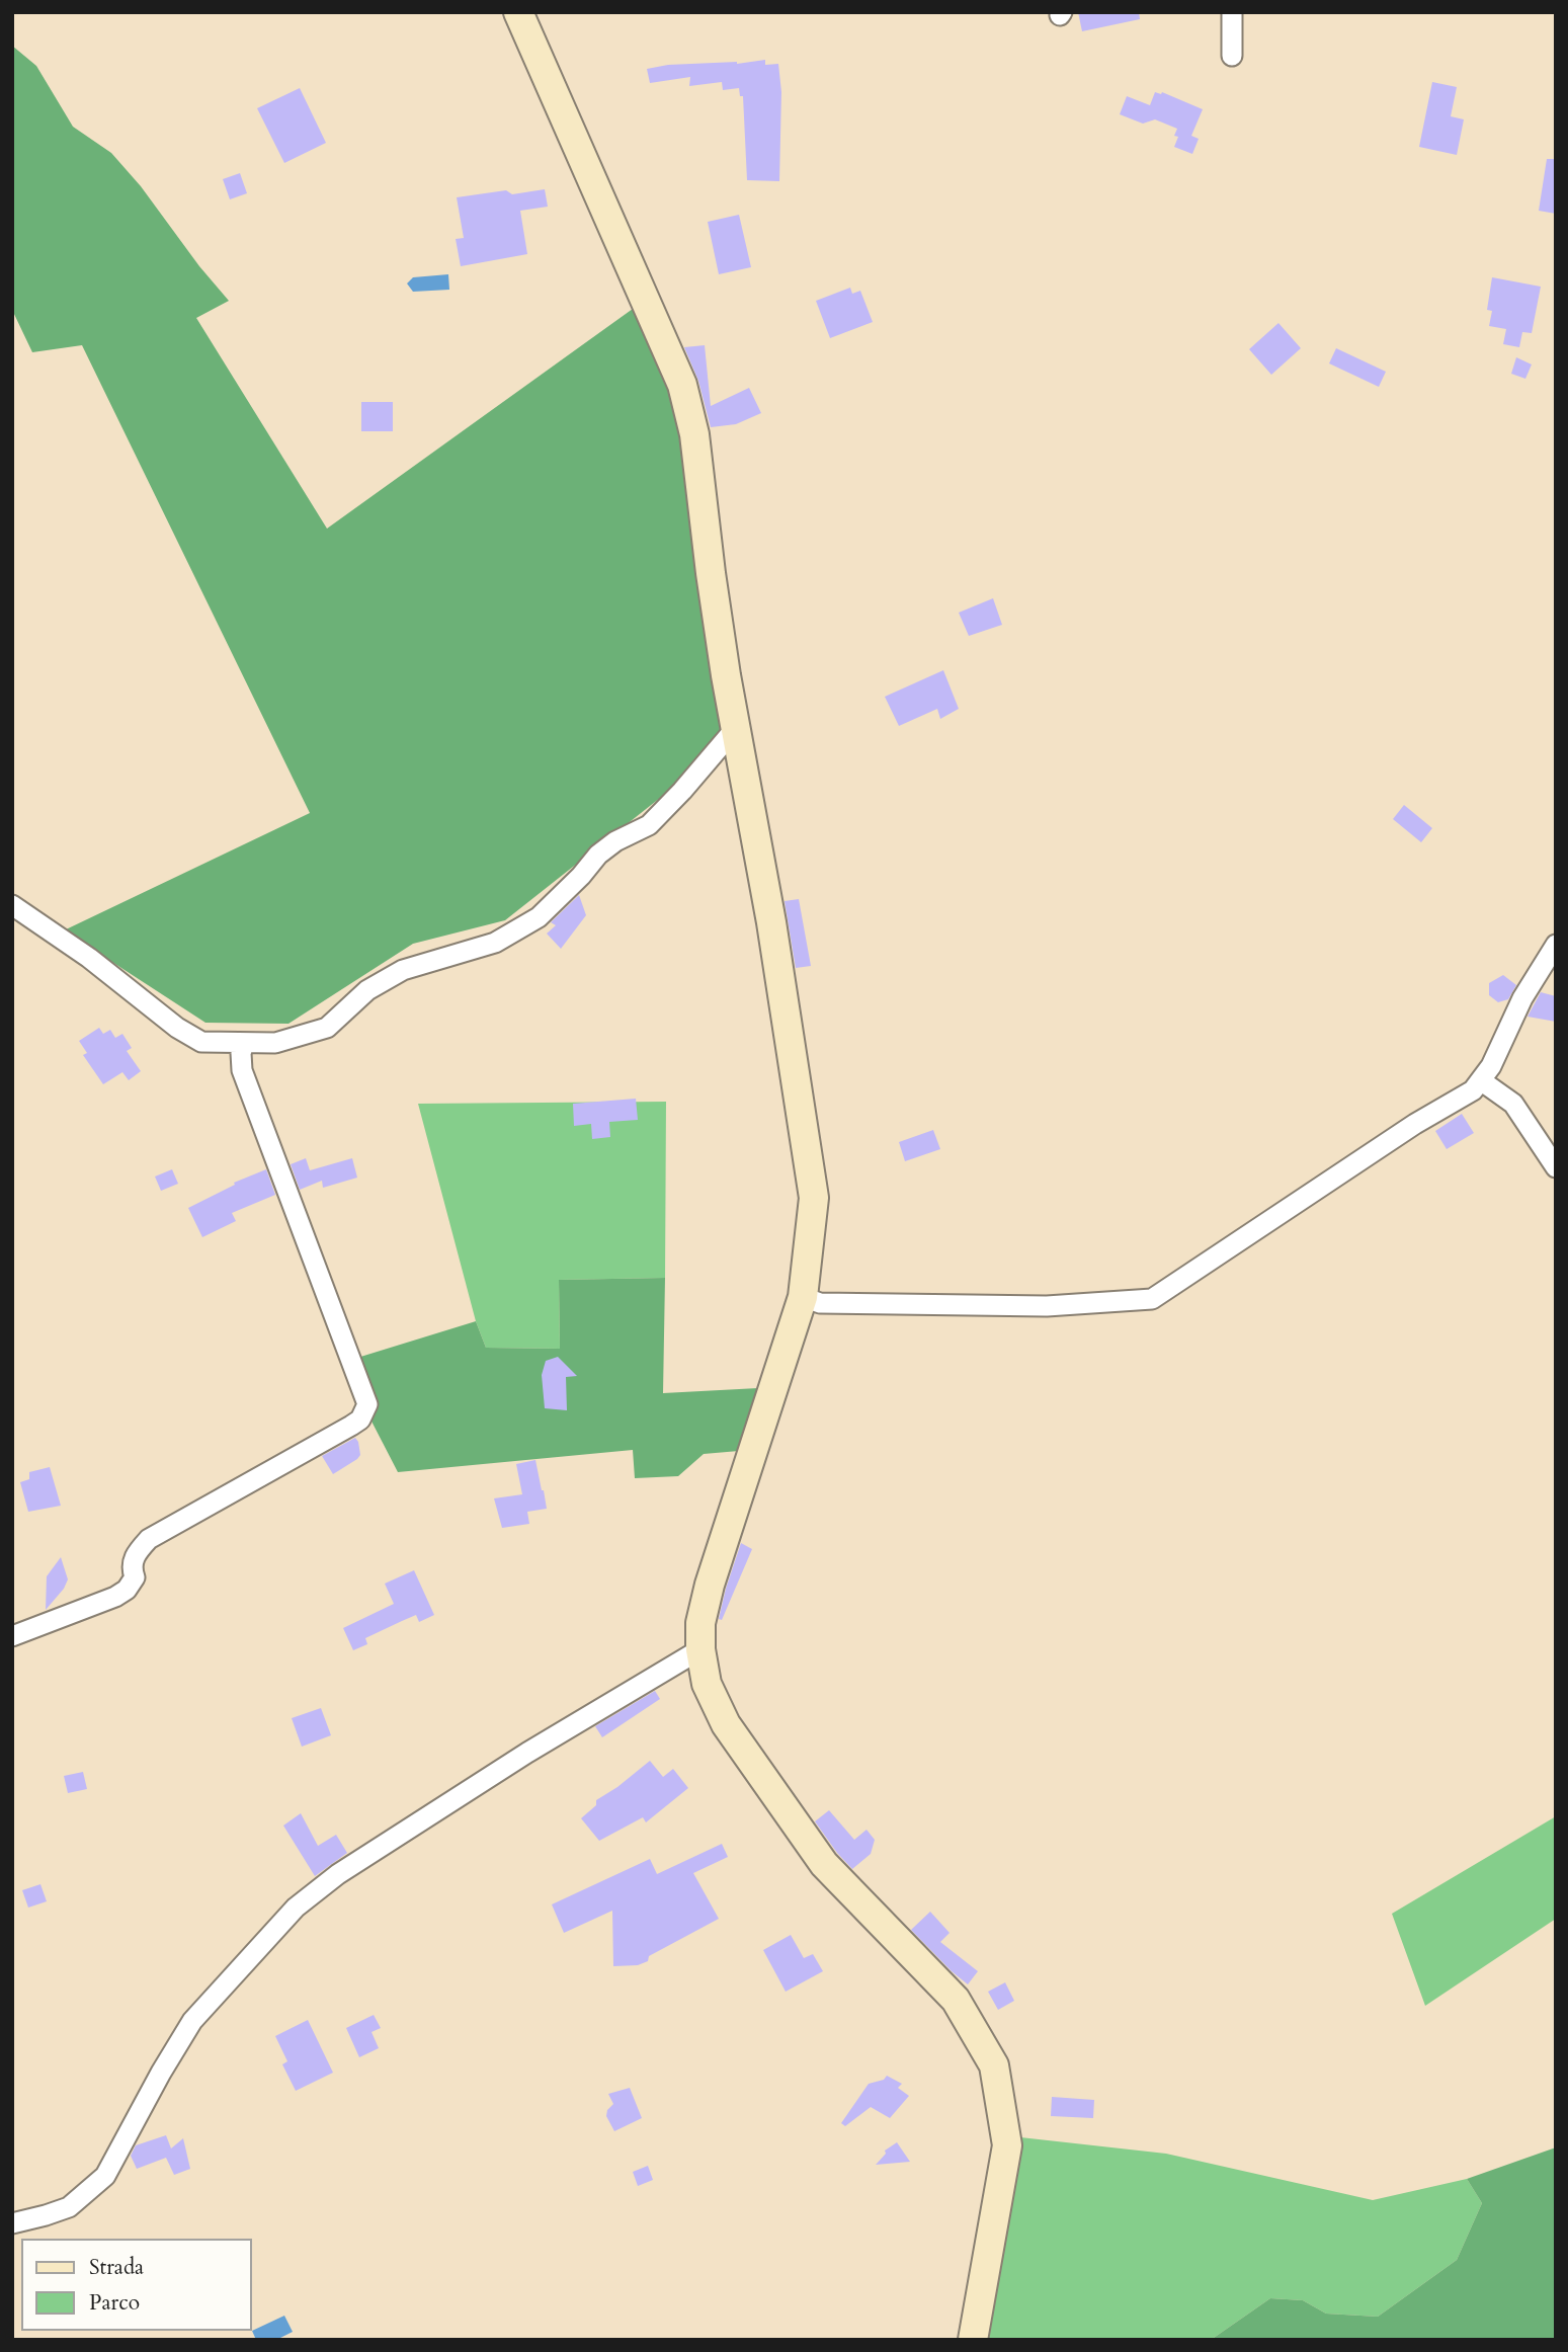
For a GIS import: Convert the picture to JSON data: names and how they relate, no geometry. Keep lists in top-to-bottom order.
{
  "legend": ["Strada", "Parco"]
}
